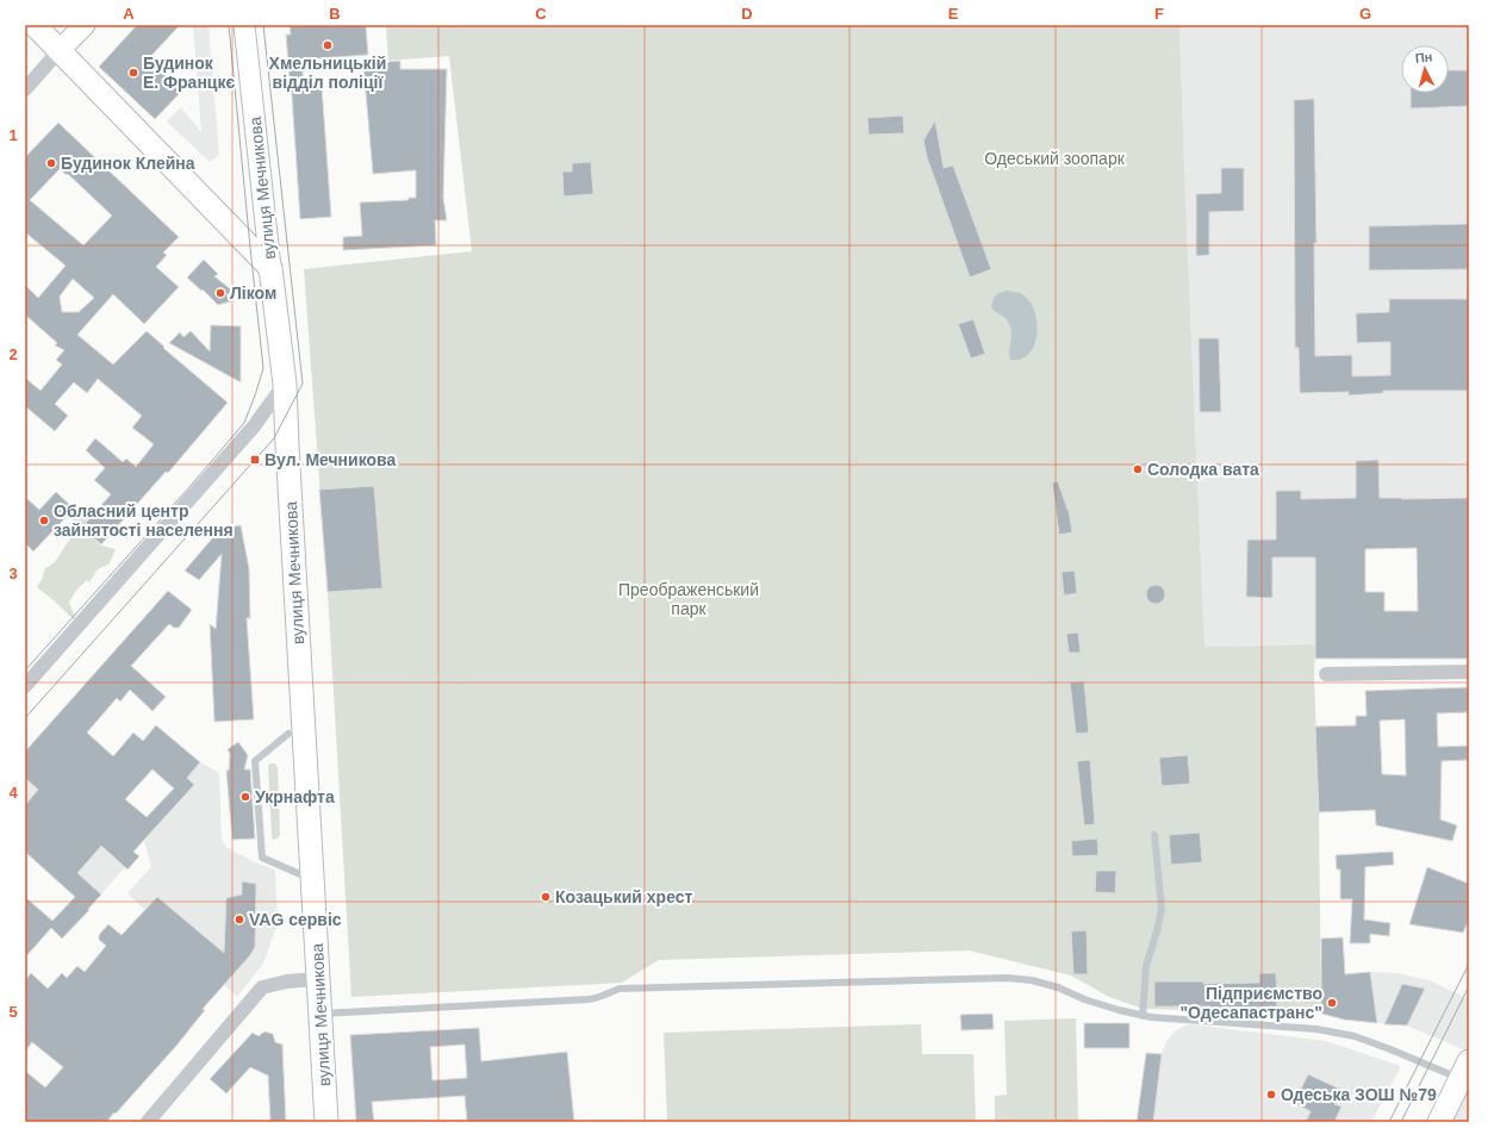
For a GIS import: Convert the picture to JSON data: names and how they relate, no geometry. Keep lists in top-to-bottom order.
{
  "streets": {
    "main road": ["вулиця Мечникова"]
  },
  "parks": ["Одеський зоопарк", "Преображенський парк"],
  "places": {
    "other": [
      "Хмельницькій відділ поліції",
      "Будинок Е. Францкє",
      "Будинок Клейна",
      "Ліком",
      "Солодка вата",
      "Обласний центр зайнятості населення",
      "Укрнафта",
      "Козацький хрест",
      "VAG сервіс",
      "Підприємство \"Одесапастранс\"",
      "Одеська ЗОШ №79"
    ],
    "transit": ["Вул. Мечникова"]
  },
  "north": "top",
  "grid": {
    "columns": [
      "A",
      "B",
      "C",
      "D",
      "E",
      "F",
      "G"
    ],
    "rows": [
      "1",
      "2",
      "3",
      "4",
      "5"
    ]
  }
}
